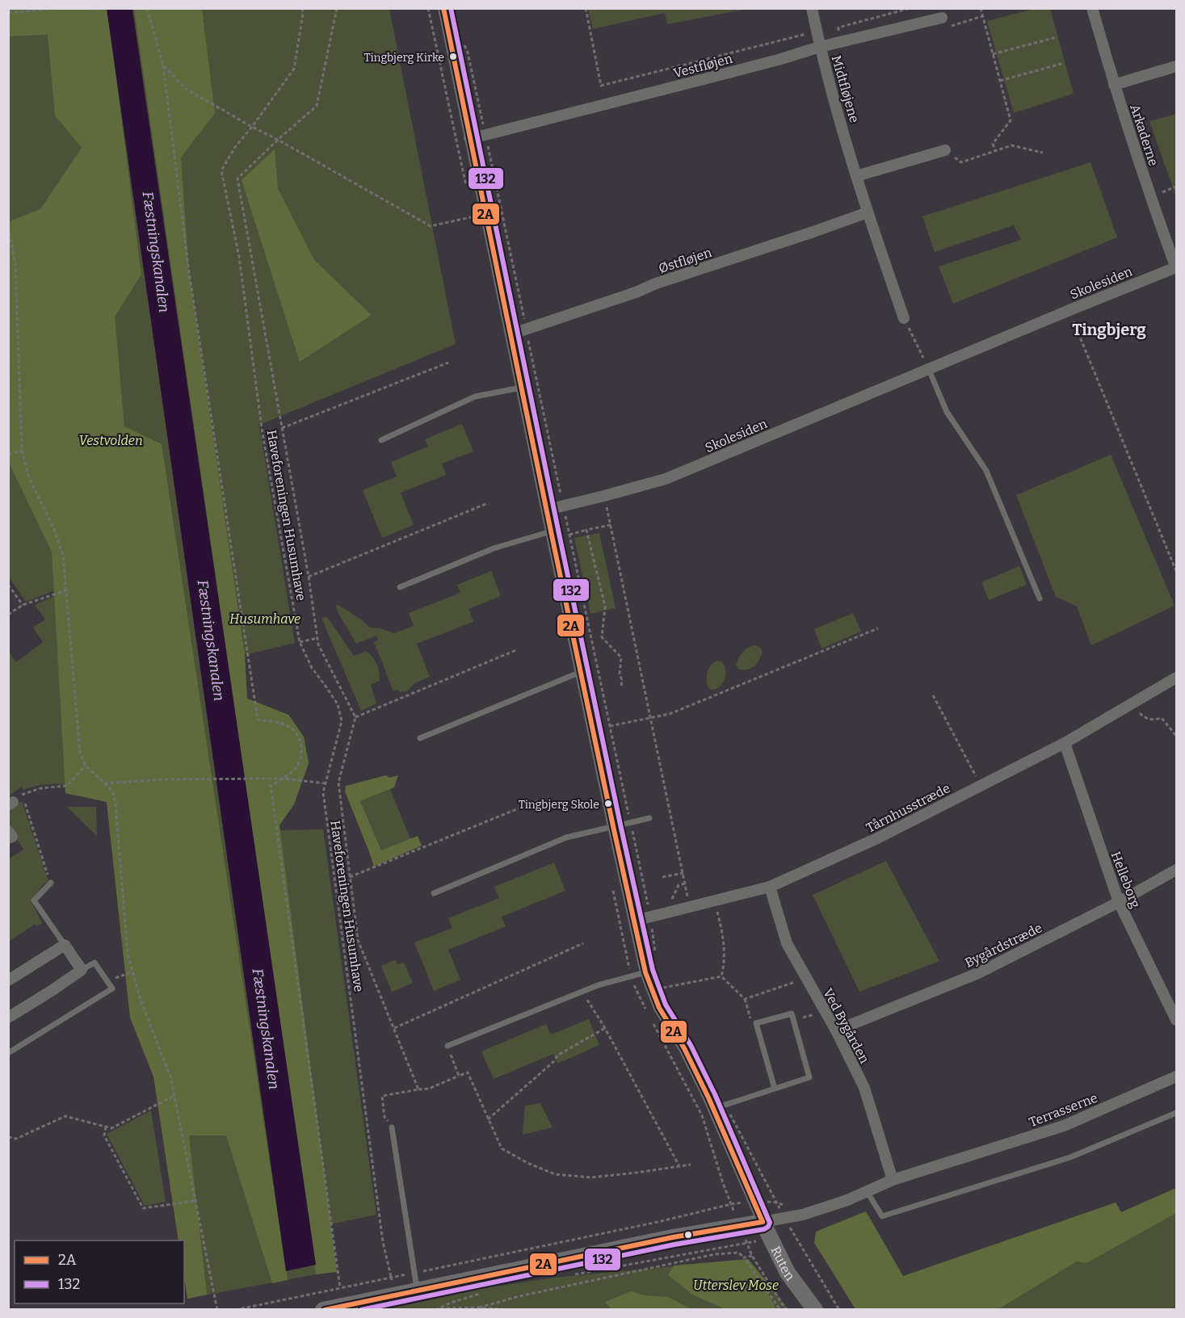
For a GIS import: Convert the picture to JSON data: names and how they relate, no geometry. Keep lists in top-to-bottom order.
{
  "streets": {
    "street": [
      "Vestfløjen",
      "Midtfløjene",
      "Arkaderne",
      "Østfløjen",
      "Skolesiden",
      "Tårnhusstræde",
      "Helleborg",
      "Bygårdstræde",
      "Ved Bygården",
      "Terrasserne",
      "Ruten"
    ],
    "path": ["Haveforeningen Husumhave"]
  },
  "crossings": [
    ["Vestfløjen", "Midtfløjene"],
    ["Vestfløjen", "Ruten"],
    ["Midtfløjene", "Østfløjen"],
    ["Arkaderne", "Skolesiden"],
    ["Østfløjen", "Ruten"],
    ["Skolesiden", "Ruten"],
    ["Tårnhusstræde", "Helleborg"],
    ["Tårnhusstræde", "Ved Bygården"],
    ["Tårnhusstræde", "Ruten"],
    ["Helleborg", "Bygårdstræde"],
    ["Bygårdstræde", "Ved Bygården"],
    ["Ved Bygården", "Terrasserne"],
    ["Terrasserne", "Ruten"]
  ],
  "districts": ["Tingbjerg"],
  "water": ["Fæstningskanalen"],
  "parks": ["Vestvolden", "Husumhave", "Utterslev Mose"],
  "places": ["Tingbjerg Kirke", "Tingbjerg Skole"],
  "lines": ["transit line 2A", "transit line 132"],
  "legend": ["2A", "132"]
}
